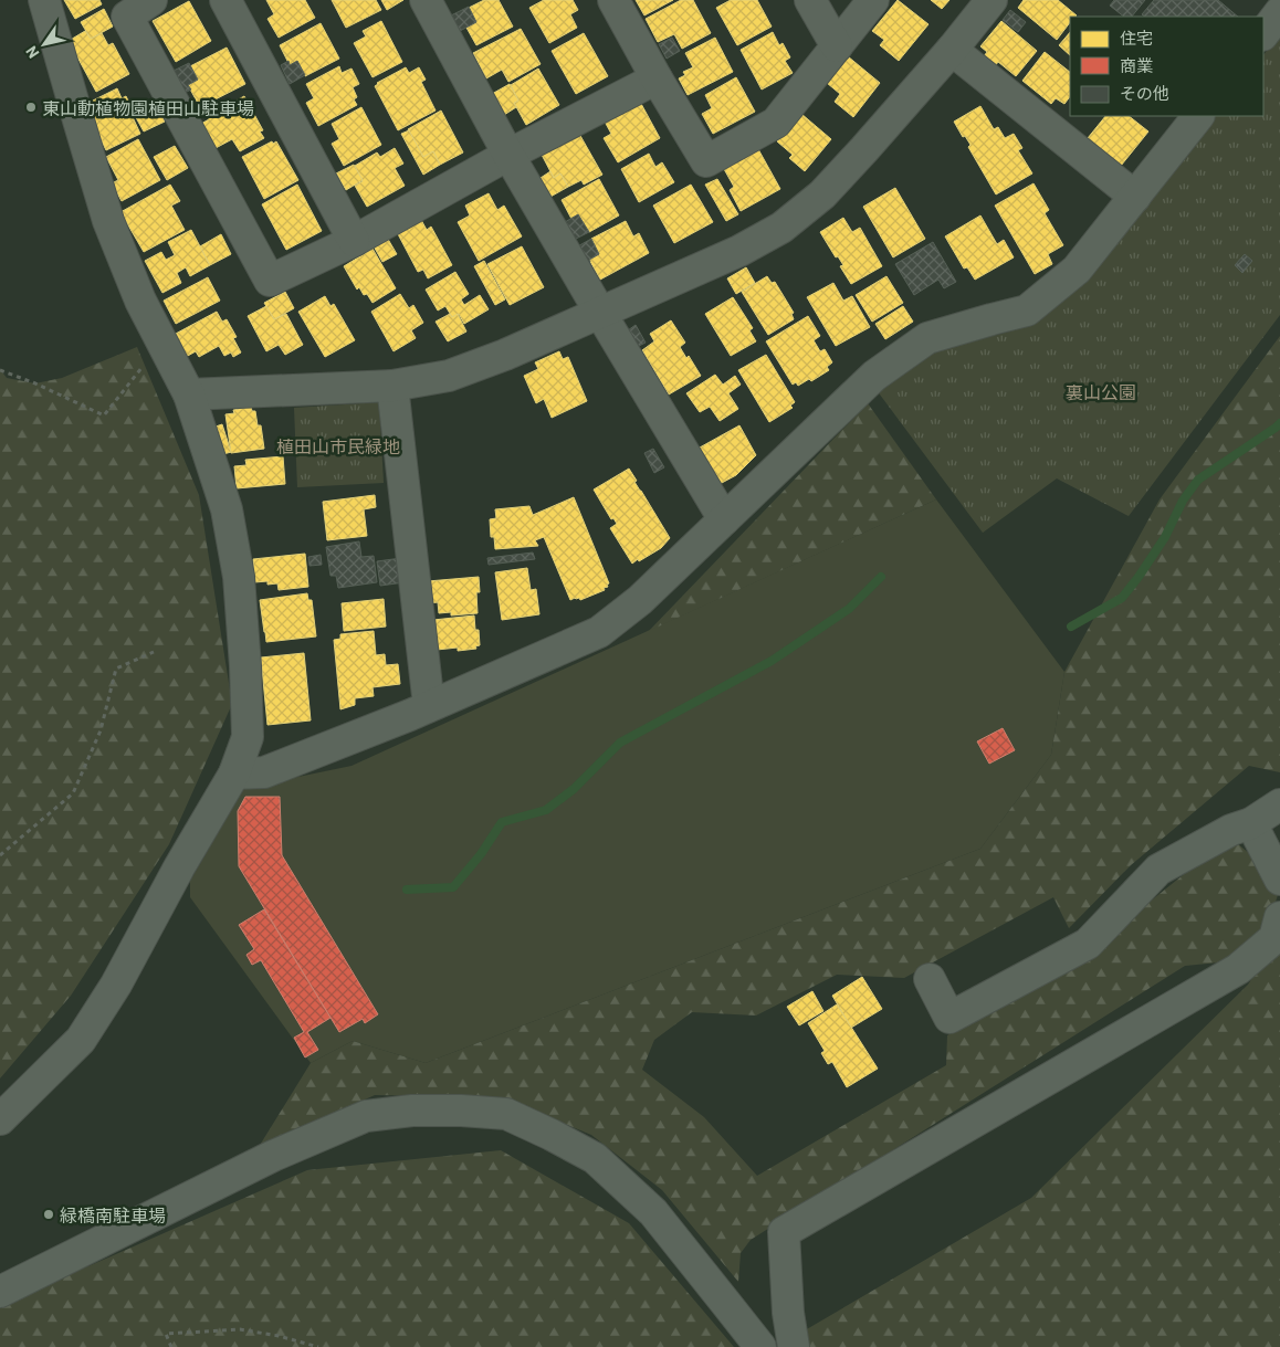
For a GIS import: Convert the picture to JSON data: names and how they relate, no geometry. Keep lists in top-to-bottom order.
{
  "parks": ["裏山公園", "植田山市民緑地"],
  "places": ["東山動植物園植田山駐車場", "緑橋南駐車場"],
  "legend": ["住宅", "商業", "その他"],
  "north": "bottom left"
}
